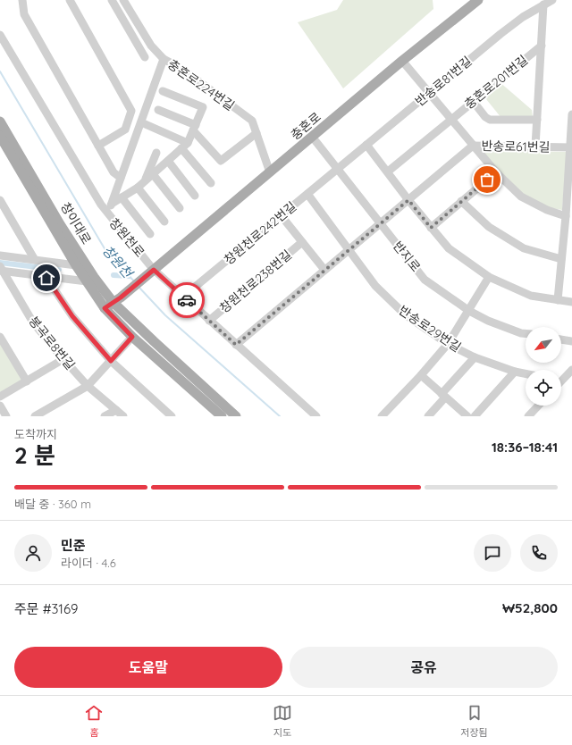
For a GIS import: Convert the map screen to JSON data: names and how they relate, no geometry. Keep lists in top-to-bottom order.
{
  "streets": {
    "main road": ["충혼로", "창이대로"],
    "street": [
      "반송로81번길",
      "충혼로201번길",
      "충혼로224번길",
      "반송로61번길",
      "창원천로242번길",
      "창원천로",
      "반지로",
      "창원천로238번길",
      "반송로29번길",
      "봉곡로8번길"
    ]
  },
  "crossings": [
    ["반송로81번길", "창원천로242번길"],
    ["반송로81번길", "반지로"],
    ["충혼로224번길", "충혼로"],
    ["충혼로", "창이대로"],
    ["충혼로", "창원천로"],
    ["충혼로", "반지로"],
    ["반송로61번길", "창원천로"],
    ["반송로61번길", "반지로"],
    ["반송로61번길", "반송로29번길"],
    ["창원천로242번길", "창원천로"],
    ["창원천로242번길", "반지로"],
    ["창원천로242번길", "반송로29번길"],
    ["창원천로", "창원천로238번길"]
  ],
  "water": ["창원천"],
  "north": "bottom left",
  "page": {
    "heading": ["2 분", "도착까지", "18:36–18:41"],
    "panel": [
      "민준",
      "라이더 · 4.6",
      "주문 #3169",
      "₩52,800"
    ],
    "bar": "배달 중 · 360 m",
    "buttons": ["도움말", "공유"],
    "tabs": ["홈", "지도", "저장됨"]
  }
}
